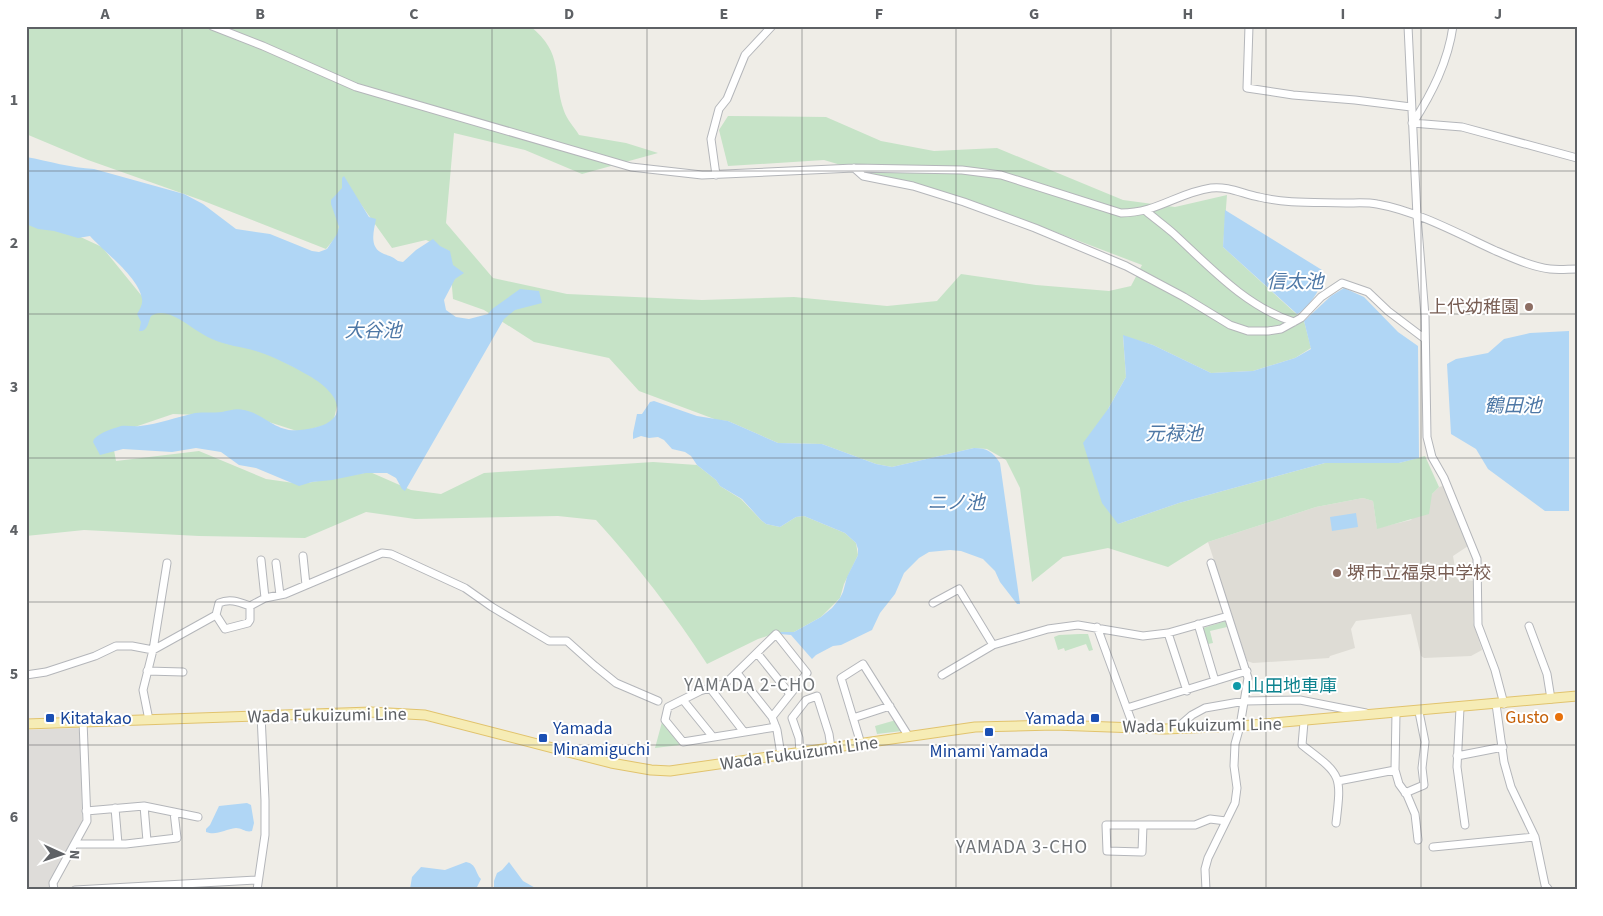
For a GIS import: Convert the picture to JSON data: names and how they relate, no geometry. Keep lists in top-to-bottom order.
{
  "streets": {
    "main road": ["Wada Fukuizumi Line"]
  },
  "districts": ["YAMADA 2-CHO", "YAMADA 3-CHO"],
  "water": [
    "信太池",
    "大谷池",
    "鶴田池",
    "元禄池",
    "ニノ池"
  ],
  "places": {
    "other": [
      "上代幼稚園",
      "堺市立福泉中学校",
      "山田地車庫",
      "Gusto"
    ],
    "transit": [
      "Kitatakao",
      "Yamada",
      "Minami Yamada",
      "Yamada Minamiguchi"
    ]
  },
  "north": "right",
  "grid": {
    "columns": [
      "A",
      "B",
      "C",
      "D",
      "E",
      "F",
      "G",
      "H",
      "I",
      "J"
    ],
    "rows": [
      "1",
      "2",
      "3",
      "4",
      "5",
      "6"
    ]
  }
}
